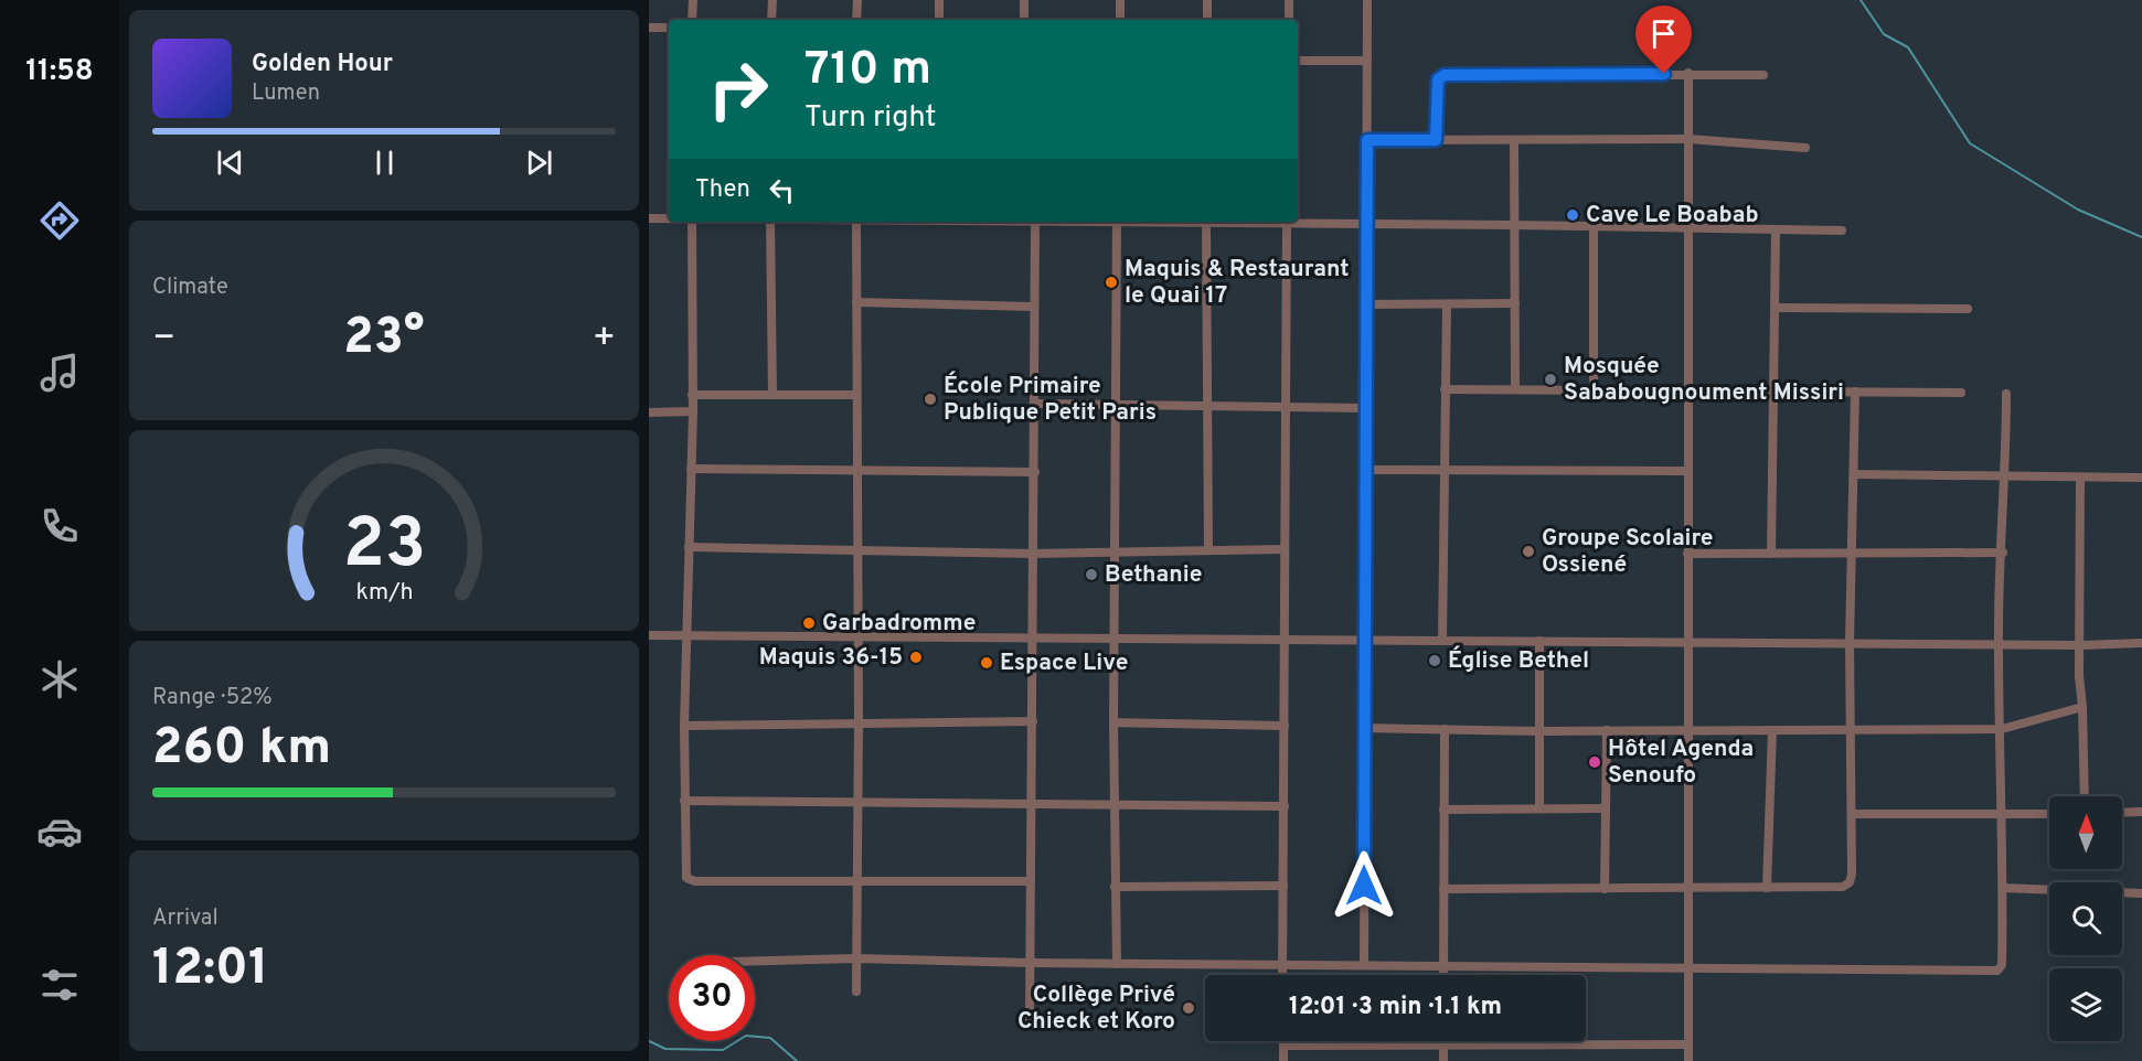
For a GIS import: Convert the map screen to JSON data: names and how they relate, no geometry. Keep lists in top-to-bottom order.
{
  "places": [
    "Cave Le Boabab",
    "Maquis & Restaurant le Quai 17",
    "Mosquée Sababougnoument Missiri",
    "École Primaire Publique Petit Paris",
    "Groupe Scolaire Ossiené",
    "Bethanie",
    "Garbadromme",
    "Maquis 36-15",
    "Église Bethel",
    "Espace Live",
    "Hôtel Agenda Senoufo",
    "Collège Privé Chieck et Koro"
  ],
  "north": "top",
  "page": {
    "tabs": "11:58",
    "turn": ["710 m", "Turn right"],
    "song": ["Golden Hour", "Lumen"],
    "then": "Then",
    "tile": [
      "Climate",
      ["Range · 52%", "260 km"],
      ["Arrival", "12:01"]
    ],
    "heat": ["−", "23°", "+"],
    "limit": "30",
    "trip": "12:01 · 3 min · 1.1 km",
    "gauge": ["23", "km/h"]
  }
}
